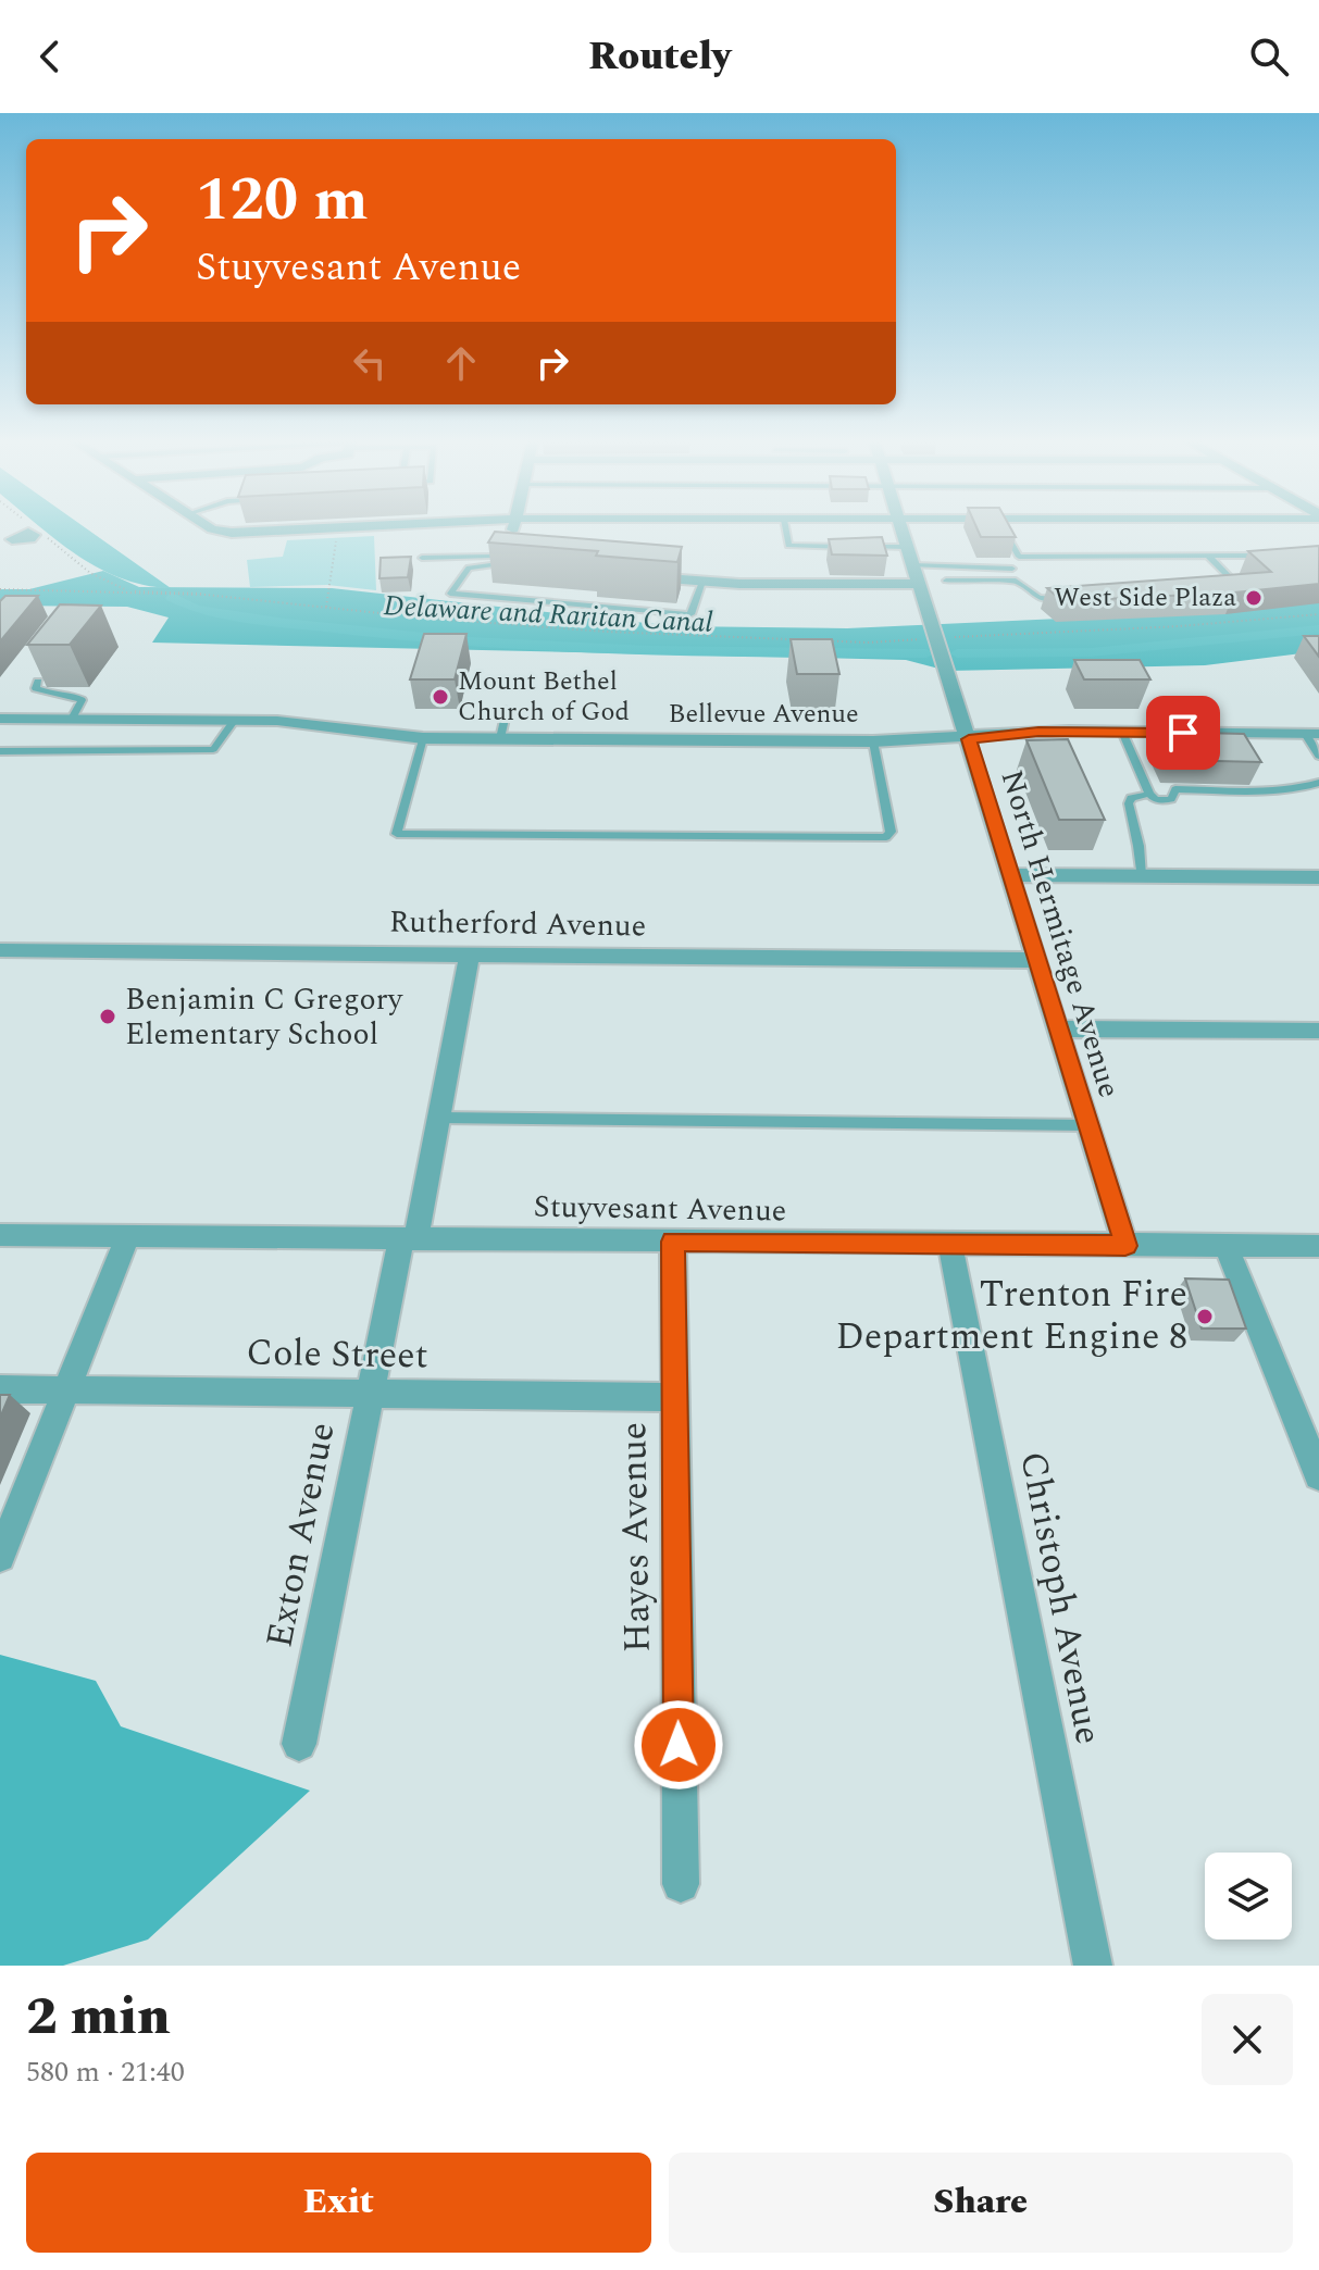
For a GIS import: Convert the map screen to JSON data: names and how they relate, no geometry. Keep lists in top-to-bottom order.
{
  "streets": {
    "street": [
      "Bellevue Avenue",
      "Rutherford Avenue",
      "North Hermitage Avenue",
      "Stuyvesant Avenue",
      "Cole Street",
      "Exton Avenue",
      "Hayes Avenue",
      "Christoph Avenue"
    ]
  },
  "crossings": [
    ["Bellevue Avenue", "North Hermitage Avenue"],
    ["Rutherford Avenue", "North Hermitage Avenue"],
    ["Rutherford Avenue", "Exton Avenue"],
    ["North Hermitage Avenue", "Stuyvesant Avenue"],
    ["Stuyvesant Avenue", "Exton Avenue"],
    ["Stuyvesant Avenue", "Hayes Avenue"],
    ["Stuyvesant Avenue", "Christoph Avenue"],
    ["Cole Street", "Exton Avenue"],
    ["Cole Street", "Hayes Avenue"]
  ],
  "water": ["Delaware and Raritan Canal"],
  "places": [
    "West Side Plaza",
    "Mount Bethel Church of God",
    "Benjamin C Gregory Elementary School",
    "Trenton Fire Department Engine 8"
  ],
  "page": {
    "header": "Routely",
    "turn": ["120 m", "Stuyvesant Avenue"],
    "heading": ["2 min", "580 m · 21:40"],
    "buttons": ["Exit", "Share"]
  }
}
